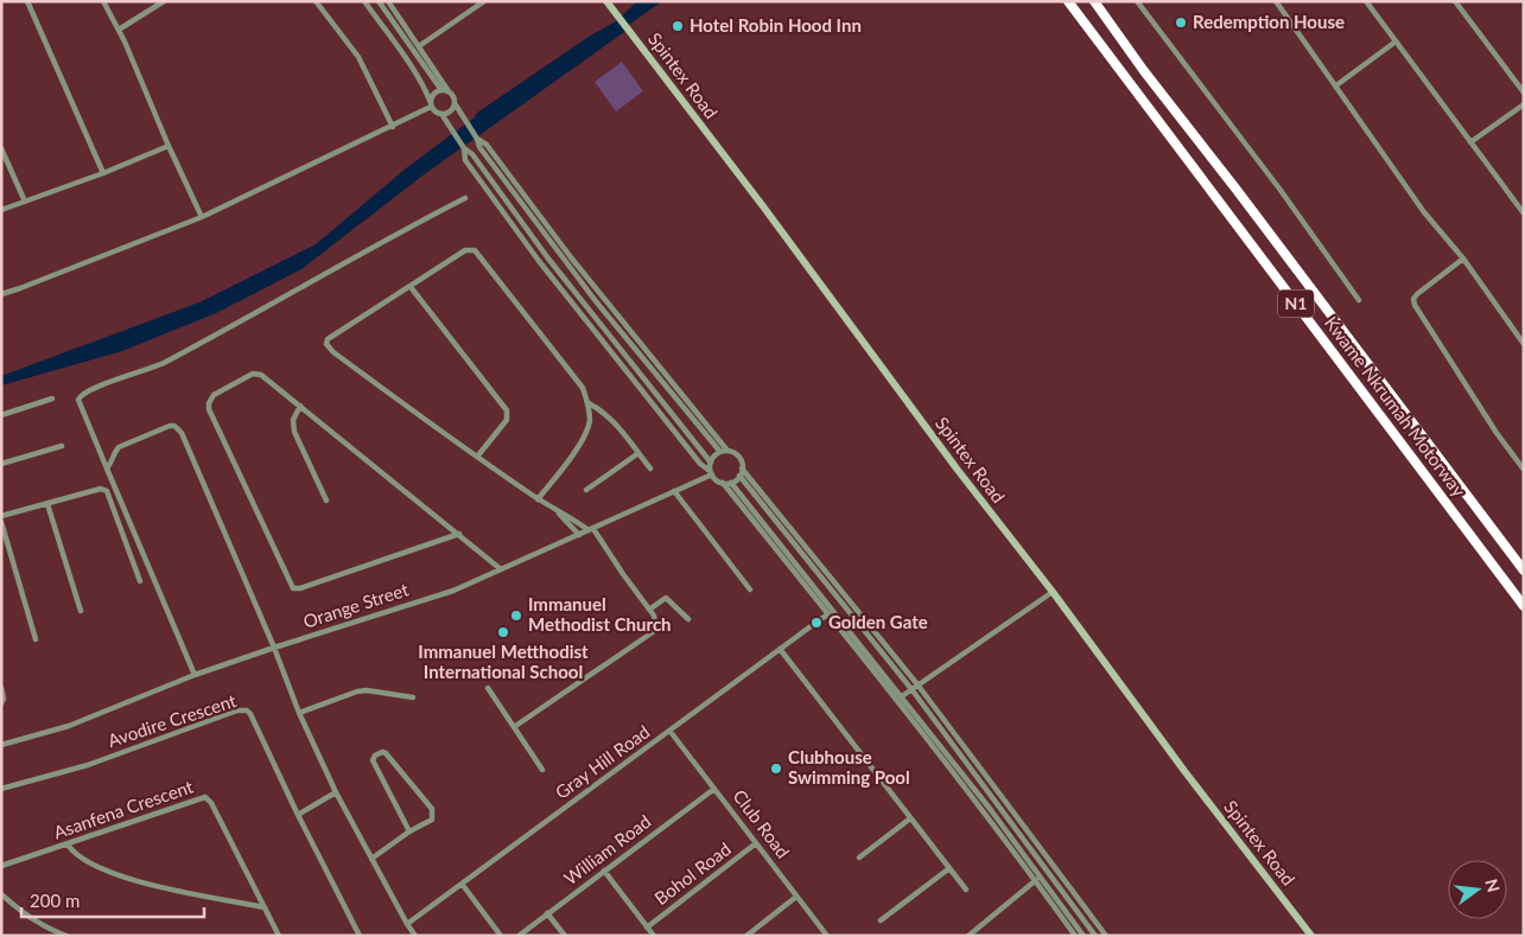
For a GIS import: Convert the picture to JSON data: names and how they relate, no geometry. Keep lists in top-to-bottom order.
{
  "streets": {
    "highway": ["N1", "Kwame Nkrumah Motorway"],
    "main road": ["Spintex Road"],
    "street": [
      "Orange Street",
      "Avodire Crescent",
      "Gray Hill Road",
      "Asanfena Crescent",
      "Club Road",
      "William Road",
      "Bohol Road"
    ]
  },
  "crossings": [
    ["Gray Hill Road", "Club Road"],
    ["Club Road", "William Road"],
    ["Club Road", "Bohol Road"]
  ],
  "places": [
    "Redemption House",
    "Hotel Robin Hood Inn",
    "Immanuel Methodist Church",
    "Golden Gate",
    "Immanuel Metthodist International School",
    "Clubhouse Swimming Pool"
  ],
  "scale_bar": "200 m",
  "north": "right"
}
